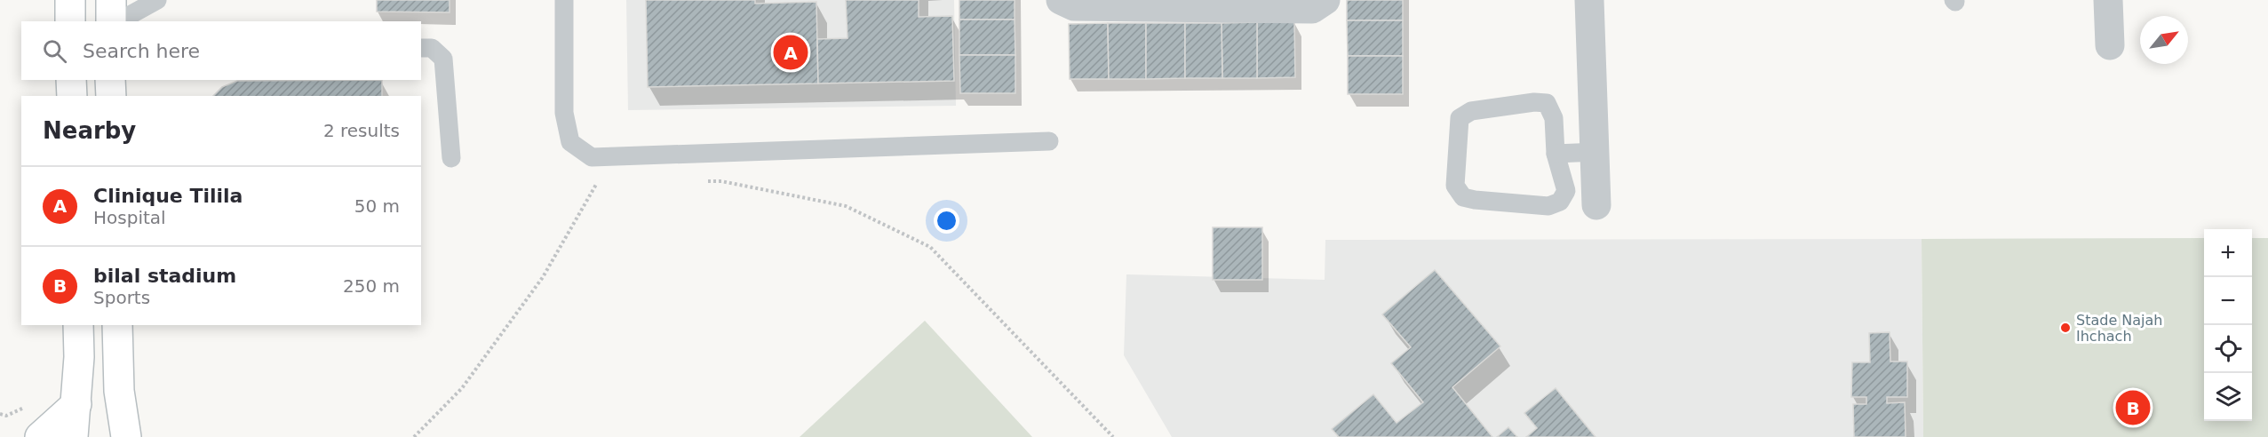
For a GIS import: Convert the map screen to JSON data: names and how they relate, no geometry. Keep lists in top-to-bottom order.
{
  "places": ["Stade Najah Ihchach"],
  "north": "top right",
  "page": {
    "search": "Search here",
    "pins": ["A", "B"],
    "heading": ["Nearby", "2 results"],
    "list": [
      {
        "mark": "A",
        "name": "Clinique Tilila",
        "note": "Hospital",
        "value": "50 m"
      },
      {
        "mark": "B",
        "name": "bilal stadium",
        "note": "Sports",
        "value": "250 m"
      }
    ],
    "map_buttons": ["+", "−"]
  }
}
